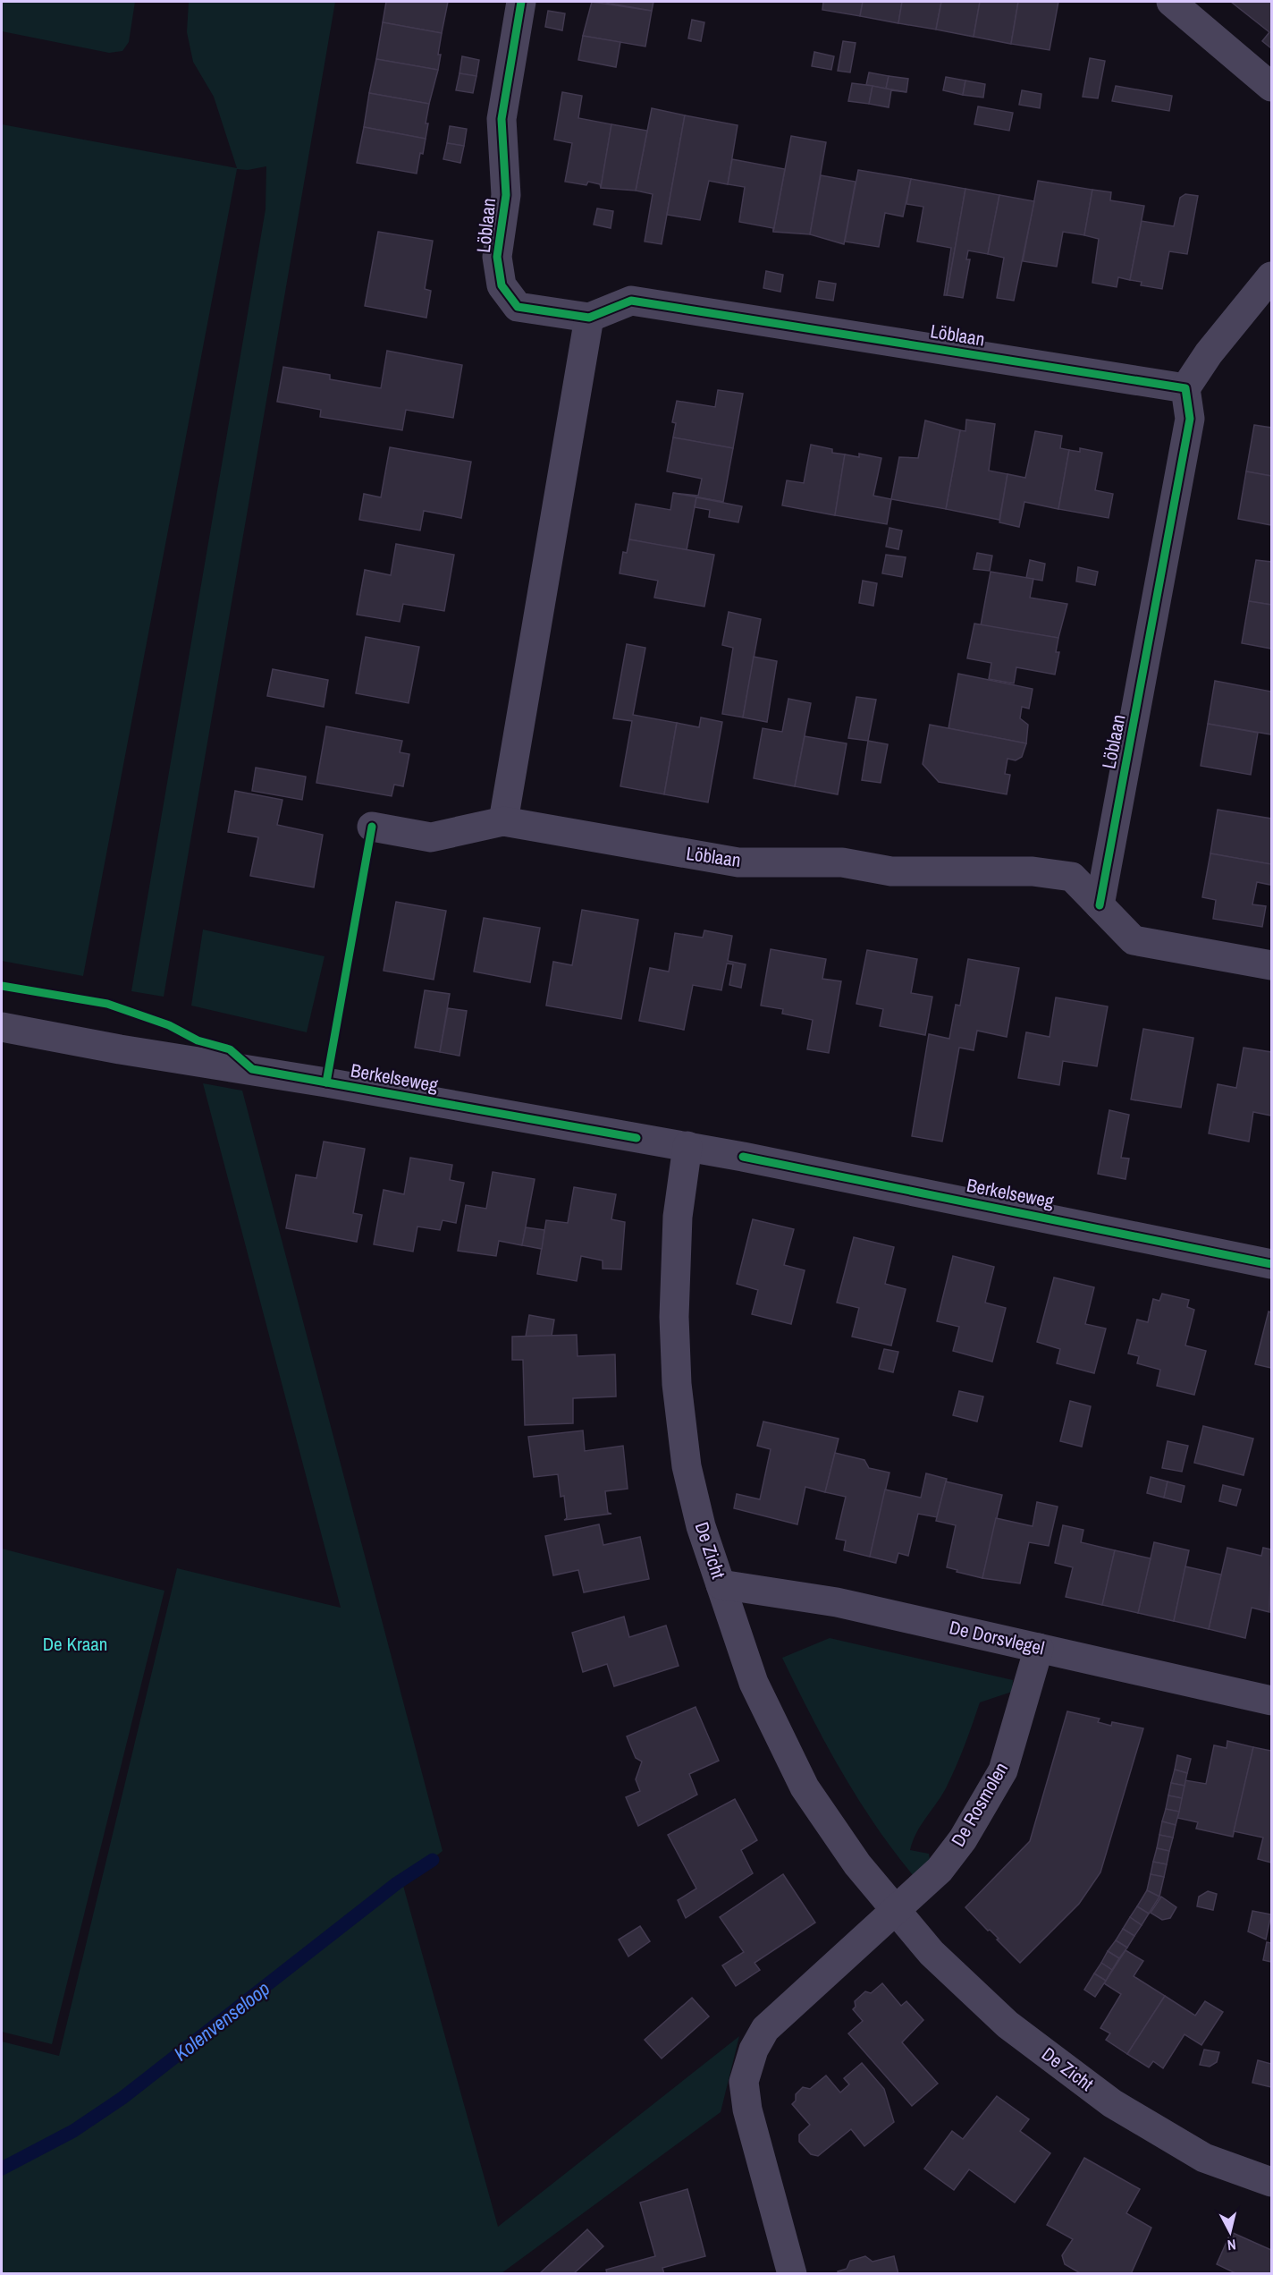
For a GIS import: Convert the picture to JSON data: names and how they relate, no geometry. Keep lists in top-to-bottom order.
{
  "streets": {
    "street": [
      "Löblaan",
      "Berkelseweg",
      "De Zicht",
      "De Dorsvlegel",
      "De Rosmolen"
    ]
  },
  "crossings": [
    ["Berkelseweg", "De Zicht"],
    ["De Zicht", "De Dorsvlegel"],
    ["De Zicht", "De Rosmolen"],
    ["De Dorsvlegel", "De Rosmolen"]
  ],
  "water": ["Kolenvenseloop"],
  "parks": ["De Kraan"],
  "north": "bottom"
}
